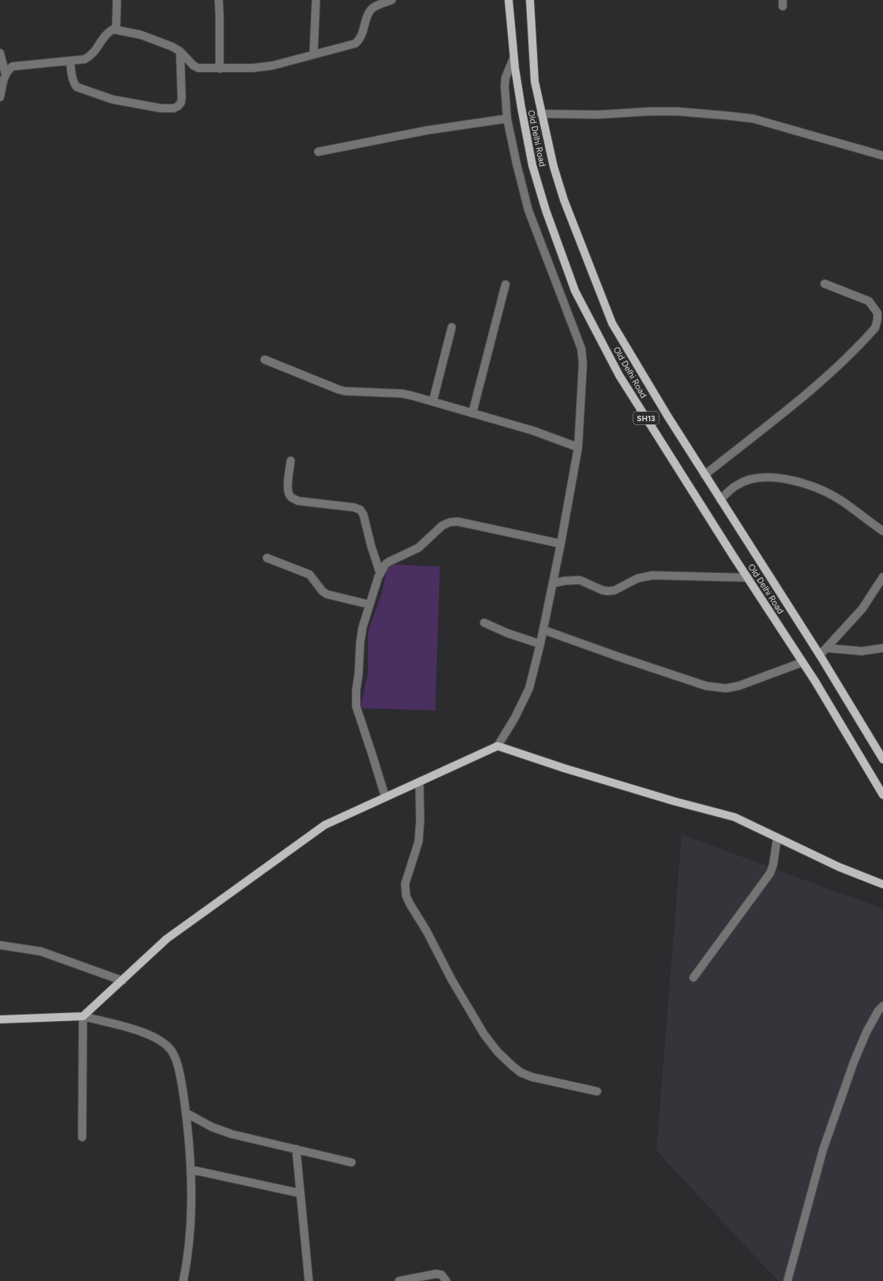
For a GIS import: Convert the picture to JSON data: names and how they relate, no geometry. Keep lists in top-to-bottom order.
{
  "streets": {
    "main road": ["Old Delhi Road", "SH13"]
  }
}
